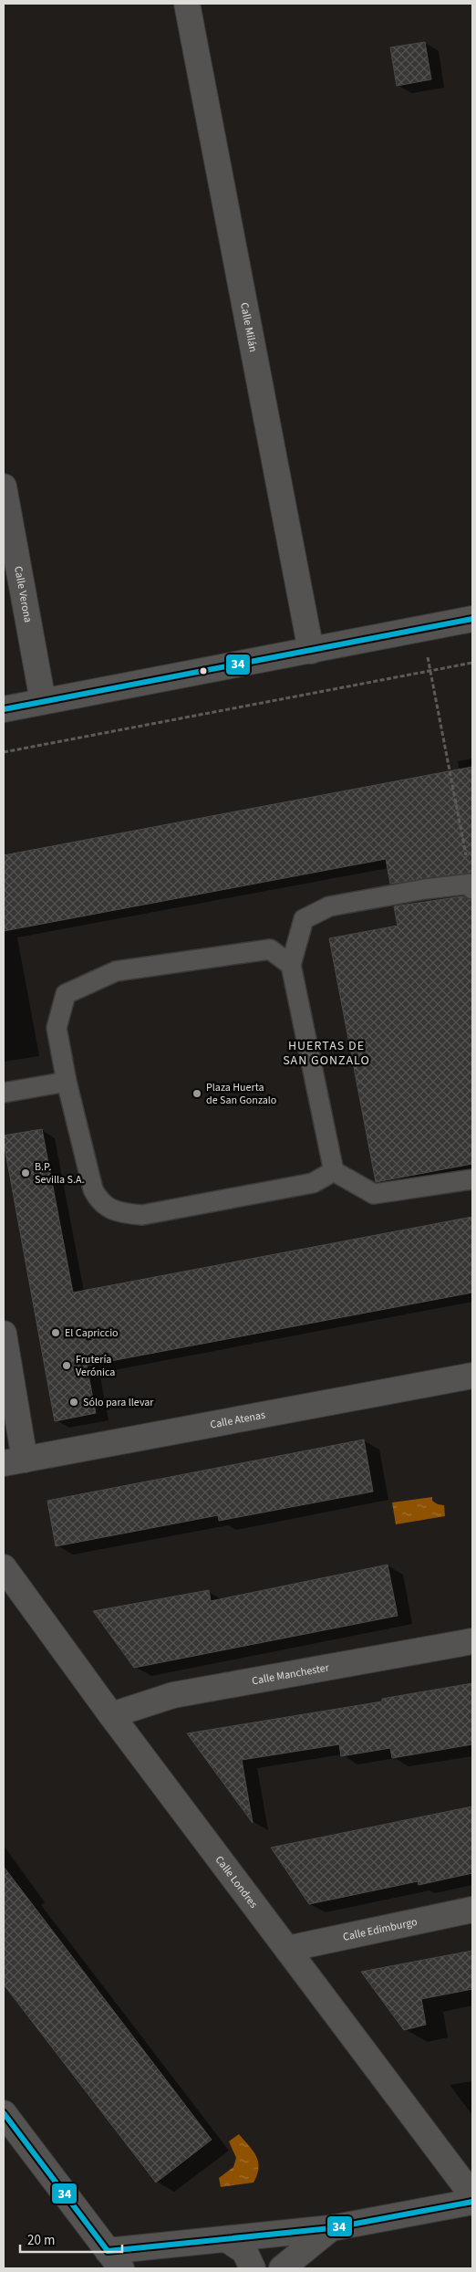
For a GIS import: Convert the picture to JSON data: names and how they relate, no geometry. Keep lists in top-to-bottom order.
{
  "streets": {
    "street": [
      "Calle Milán",
      "Calle Verona",
      "Calle Atenas",
      "Calle Manchester",
      "Calle Londres",
      "Calle Edimburgo"
    ]
  },
  "crossings": [
    ["Calle Manchester", "Calle Londres"],
    ["Calle Londres", "Calle Edimburgo"]
  ],
  "districts": ["HUERTAS DE SAN GONZALO"],
  "places": [
    "Plaza Huerta de San Gonzalo",
    "B.P. Sevilla S.A.",
    "El Capriccio",
    "Frutería Verónica",
    "Sólo para llevar"
  ],
  "lines": ["transit line 34"],
  "scale_bar": "20 m"
}
